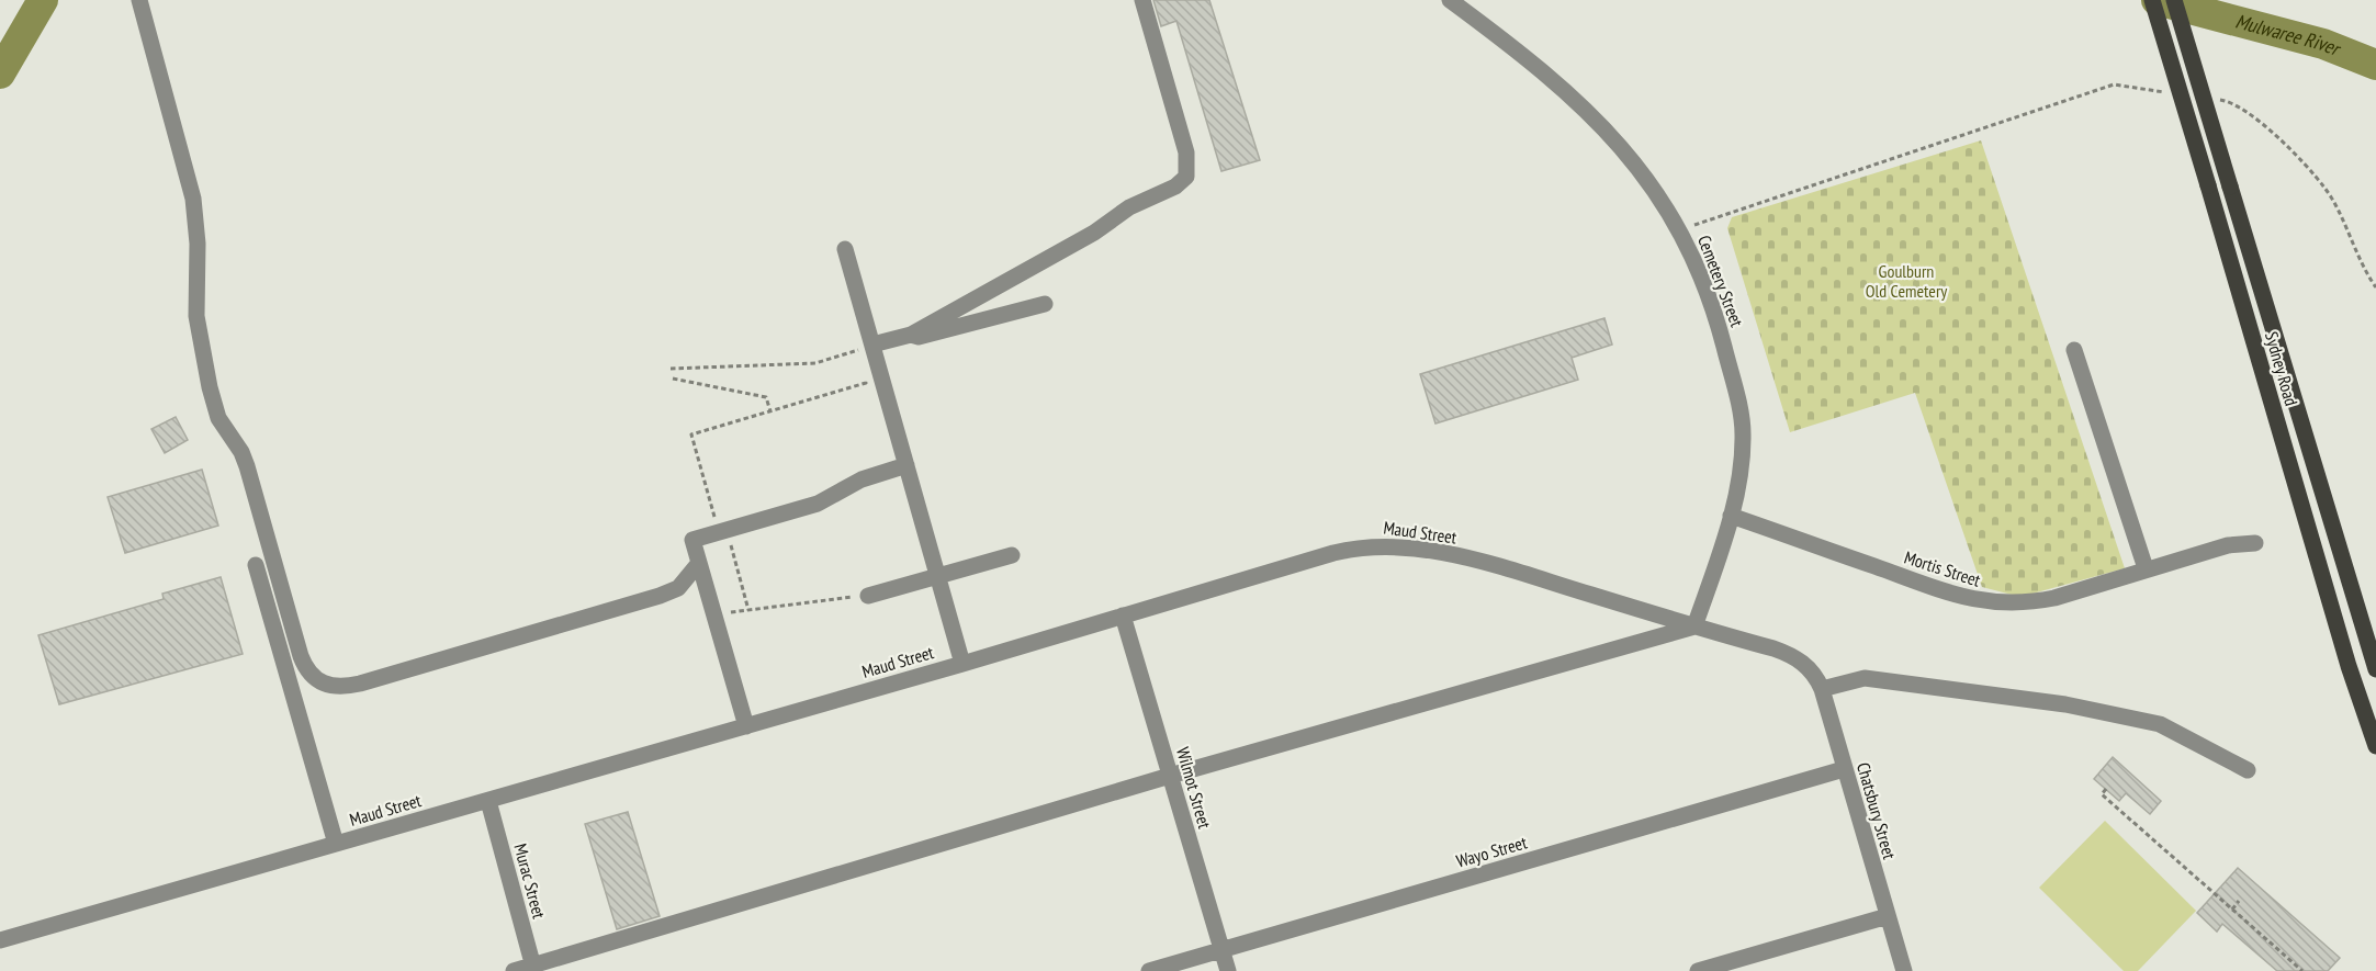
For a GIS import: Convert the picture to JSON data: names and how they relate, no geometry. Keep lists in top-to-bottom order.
{
  "streets": {
    "main road": ["Sydney Road"],
    "street": [
      "Cemetery Street",
      "Maud Street",
      "Mortis Street",
      "Wilmot Street",
      "Chatsbury Street",
      "Wayo Street",
      "Murac Street"
    ]
  },
  "crossings": [
    ["Cemetery Street", "Maud Street"],
    ["Cemetery Street", "Mortis Street"],
    ["Maud Street", "Wilmot Street"],
    ["Maud Street", "Chatsbury Street"],
    ["Maud Street", "Murac Street"],
    ["Wilmot Street", "Wayo Street"],
    ["Chatsbury Street", "Wayo Street"]
  ],
  "water": ["Mulwaree River"],
  "parks": ["Goulburn Old Cemetery"]
}
